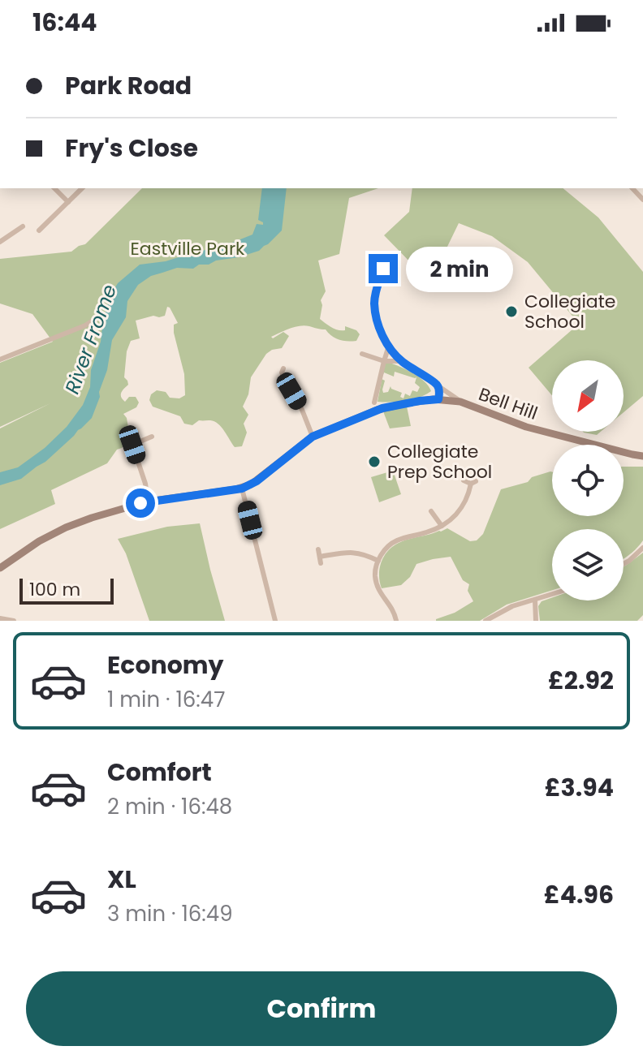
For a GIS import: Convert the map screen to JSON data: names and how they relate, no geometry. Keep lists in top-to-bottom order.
{
  "streets": {
    "main road": ["Bell Hill"]
  },
  "water": ["River Frome"],
  "parks": ["Eastville Park"],
  "places": ["Collegiate School", "Collegiate Prep School"],
  "scale_bar": "100 m",
  "north": "bottom left",
  "page": {
    "status": "16:44",
    "banner": ["Park Road", "Fry's Close"],
    "bubble": "2 min",
    "scale": "100 m",
    "list": [
      {
        "name": "Economy",
        "note": "1 min · 16:47",
        "value": "£2.92"
      },
      {
        "name": "Comfort",
        "note": "2 min · 16:48",
        "value": "£3.94"
      },
      {
        "name": "XL",
        "note": "3 min · 16:49",
        "value": "£4.96"
      }
    ],
    "buttons": "Confirm"
  }
}
